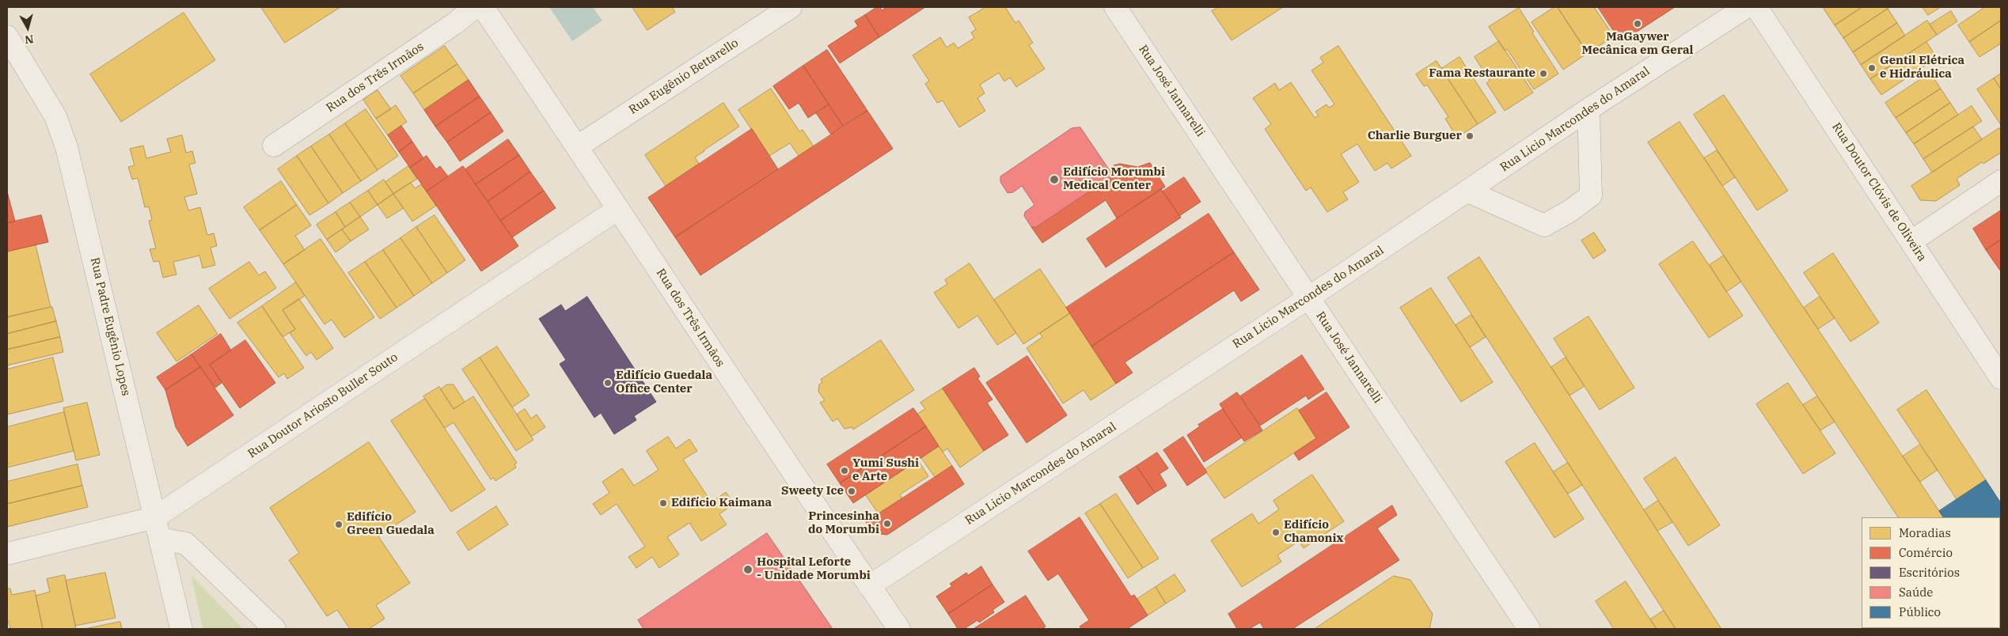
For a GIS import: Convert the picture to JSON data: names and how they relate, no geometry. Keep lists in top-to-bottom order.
{
  "streets": {
    "street": [
      "Rua Eugênio Bettarello",
      "Rua dos Três Irmãos",
      "Rua José Jannarelli",
      "Rua Licio Marcondes do Amaral",
      "Rua Doutor Clóvis de Oliveira",
      "Rua Padre Eugênio Lopes",
      "Rua Doutor Ariosto Buller Souto"
    ]
  },
  "crossings": [
    ["Rua Eugênio Bettarello", "Rua dos Três Irmãos"],
    ["Rua dos Três Irmãos", "Rua Licio Marcondes do Amaral"],
    ["Rua dos Três Irmãos", "Rua Doutor Ariosto Buller Souto"],
    ["Rua José Jannarelli", "Rua Licio Marcondes do Amaral"],
    ["Rua Padre Eugênio Lopes", "Rua Doutor Ariosto Buller Souto"]
  ],
  "places": [
    "MaGaywer Mecânica em Geral",
    "Gentil Elétrica e Hidráulica",
    "Fama Restaurante",
    "Charlie Burguer",
    "Edifício Morumbi Medical Center",
    "Edifício Guedala Office Center",
    "Yumi Sushi e Arte",
    "Sweety Ice",
    "Edifício Kaimana",
    "Princesinha do Morumbi",
    "Edifício Green Guedala",
    "Edifício Chamonix",
    "Hospital Leforte - Unidade Morumbi"
  ],
  "legend": [
    "Moradias",
    "Comércio",
    "Escritórios",
    "Saúde",
    "Público"
  ],
  "north": "bottom"
}
